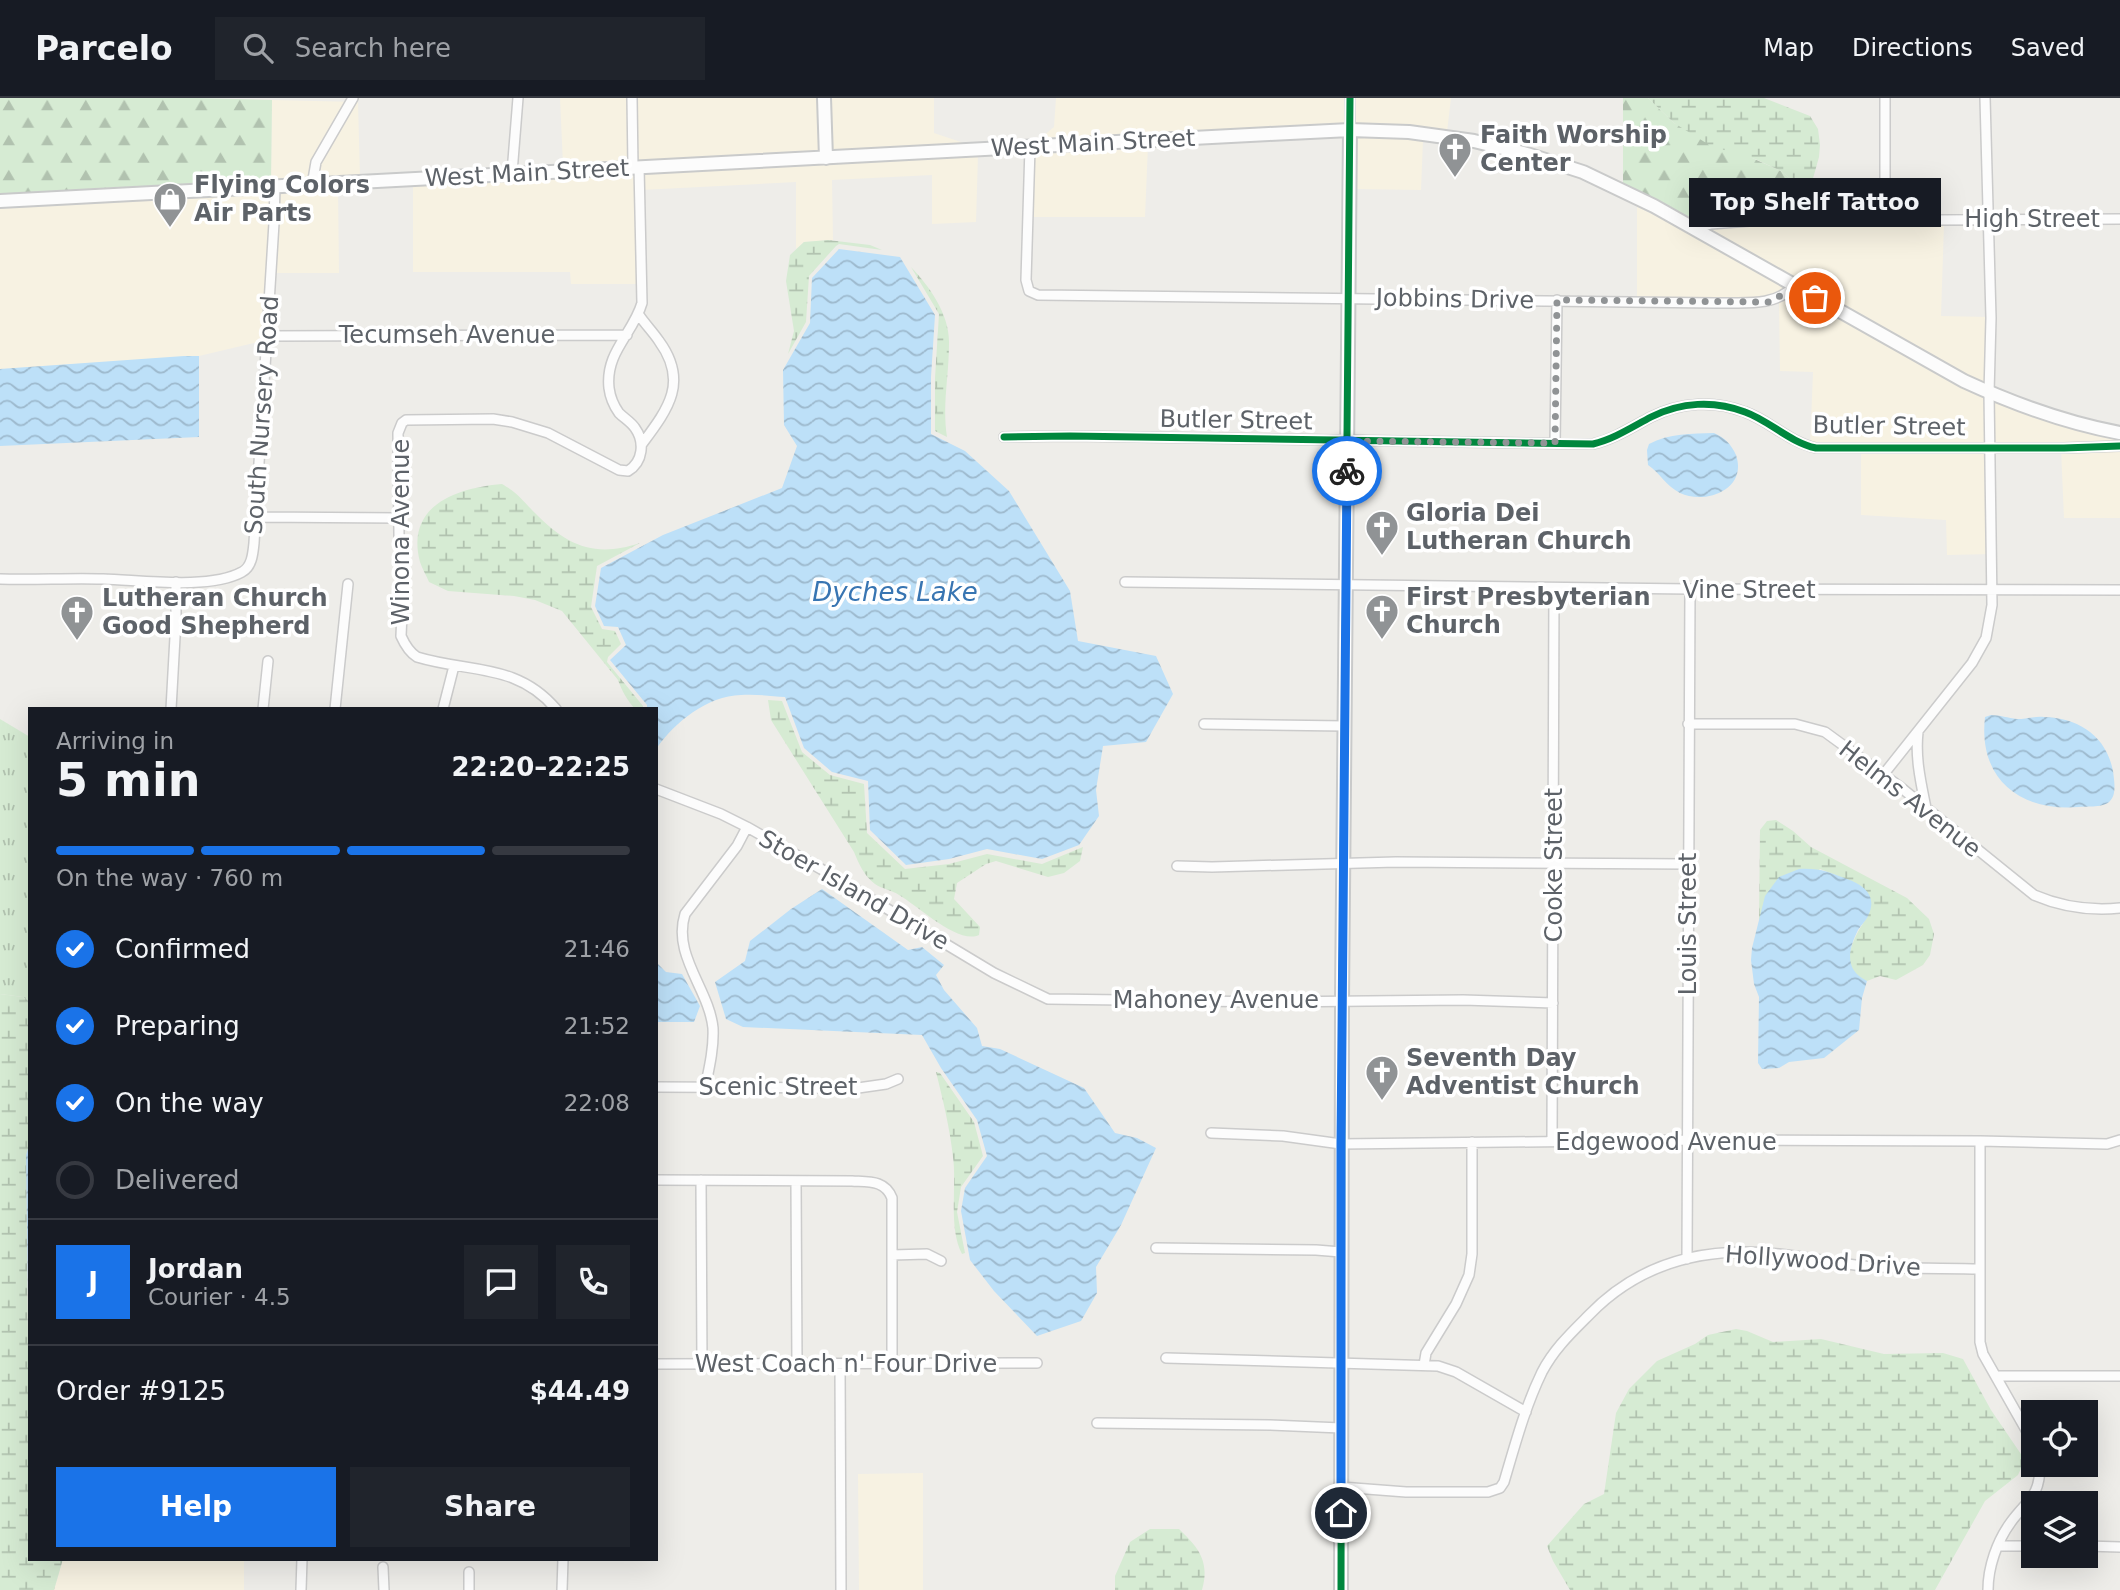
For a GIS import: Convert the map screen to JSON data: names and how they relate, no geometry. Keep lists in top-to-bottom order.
{
  "streets": {
    "main road": ["West Main Street"],
    "street": [
      "High Street",
      "Jobbins Drive",
      "Tecumseh Avenue",
      "South Nursery Road",
      "Butler Street",
      "Winona Avenue",
      "Vine Street",
      "Helms Avenue",
      "Cooke Street",
      "Stoer Island Drive",
      "Louis Street",
      "Mahoney Avenue",
      "Scenic Street",
      "Edgewood Avenue",
      "Hollywood Drive",
      "West Coach n' Four Drive"
    ]
  },
  "crossings": [
    ["West Main Street", "High Street"],
    ["West Main Street", "Jobbins Drive"],
    ["West Main Street", "South Nursery Road"],
    ["Tecumseh Avenue", "South Nursery Road"],
    ["Vine Street", "Cooke Street"],
    ["Vine Street", "Louis Street"],
    ["Helms Avenue", "Louis Street"],
    ["Cooke Street", "Mahoney Avenue"],
    ["Cooke Street", "Edgewood Avenue"],
    ["Stoer Island Drive", "Mahoney Avenue"],
    ["Louis Street", "Edgewood Avenue"],
    ["Louis Street", "Hollywood Drive"]
  ],
  "water": ["Dyches Lake"],
  "places": {
    "church": [
      "Faith Worship Center",
      "Gloria Dei Lutheran Church",
      "First Presbyterian Church",
      "Lutheran Church Good Shepherd",
      "Seventh Day Adventist Church"
    ],
    "shop": ["Flying Colors Air Parts"],
    "other": ["Top Shelf Tattoo"]
  },
  "page": {
    "header": "Parcelo",
    "search": "Search here",
    "nav": ["Map", "Directions", "Saved"],
    "bubble": "Top Shelf Tattoo",
    "heading": ["5 min", "Arriving in", "22:20–22:25"],
    "panel": [
      "Jordan",
      "Courier · 4.5",
      "Order #9125",
      "$44.49"
    ],
    "bar": "On the way · 760 m",
    "list": [
      ["Confirmed", "21:46"],
      ["Preparing", "21:52"],
      ["On the way", "22:08"],
      "Delivered"
    ],
    "round": "J",
    "buttons": ["Help", "Share"]
  }
}
